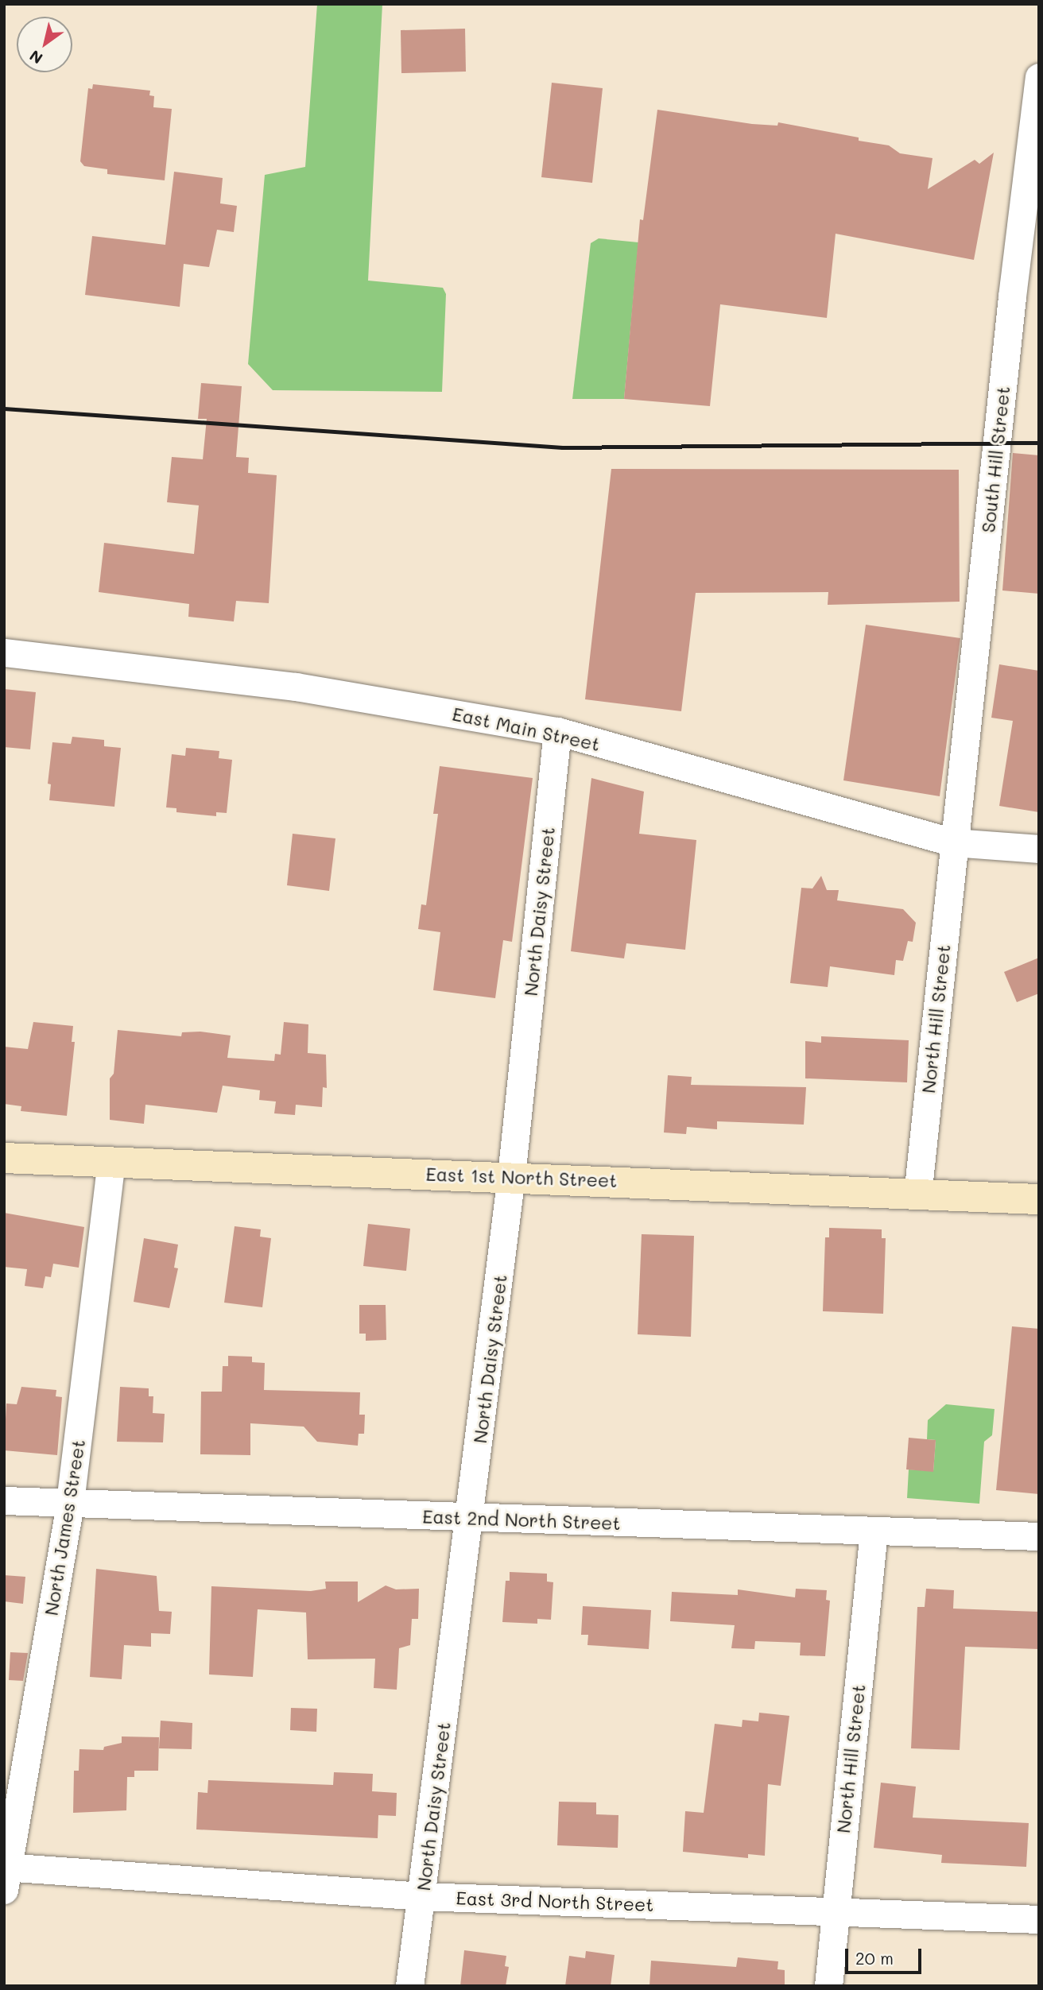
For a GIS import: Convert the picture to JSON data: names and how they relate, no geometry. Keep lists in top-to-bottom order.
{
  "streets": {
    "main road": ["East 1st North Street"],
    "street": [
      "South Hill Street",
      "East Main Street",
      "North Daisy Street",
      "North Hill Street",
      "East 2nd North Street",
      "North James Street",
      "East 3rd North Street"
    ]
  },
  "crossings": [
    ["South Hill Street", "East Main Street"],
    ["South Hill Street", "North Hill Street"],
    ["East Main Street", "North Daisy Street"],
    ["East Main Street", "North Hill Street"],
    ["North Daisy Street", "East 1st North Street"],
    ["North Daisy Street", "East 2nd North Street"],
    ["North Daisy Street", "East 3rd North Street"],
    ["North Hill Street", "East 1st North Street"],
    ["North Hill Street", "East 2nd North Street"],
    ["North Hill Street", "East 3rd North Street"],
    ["East 1st North Street", "North James Street"],
    ["East 2nd North Street", "North James Street"],
    ["North James Street", "East 3rd North Street"]
  ],
  "scale_bar": "20 m",
  "north": "bottom left"
}
